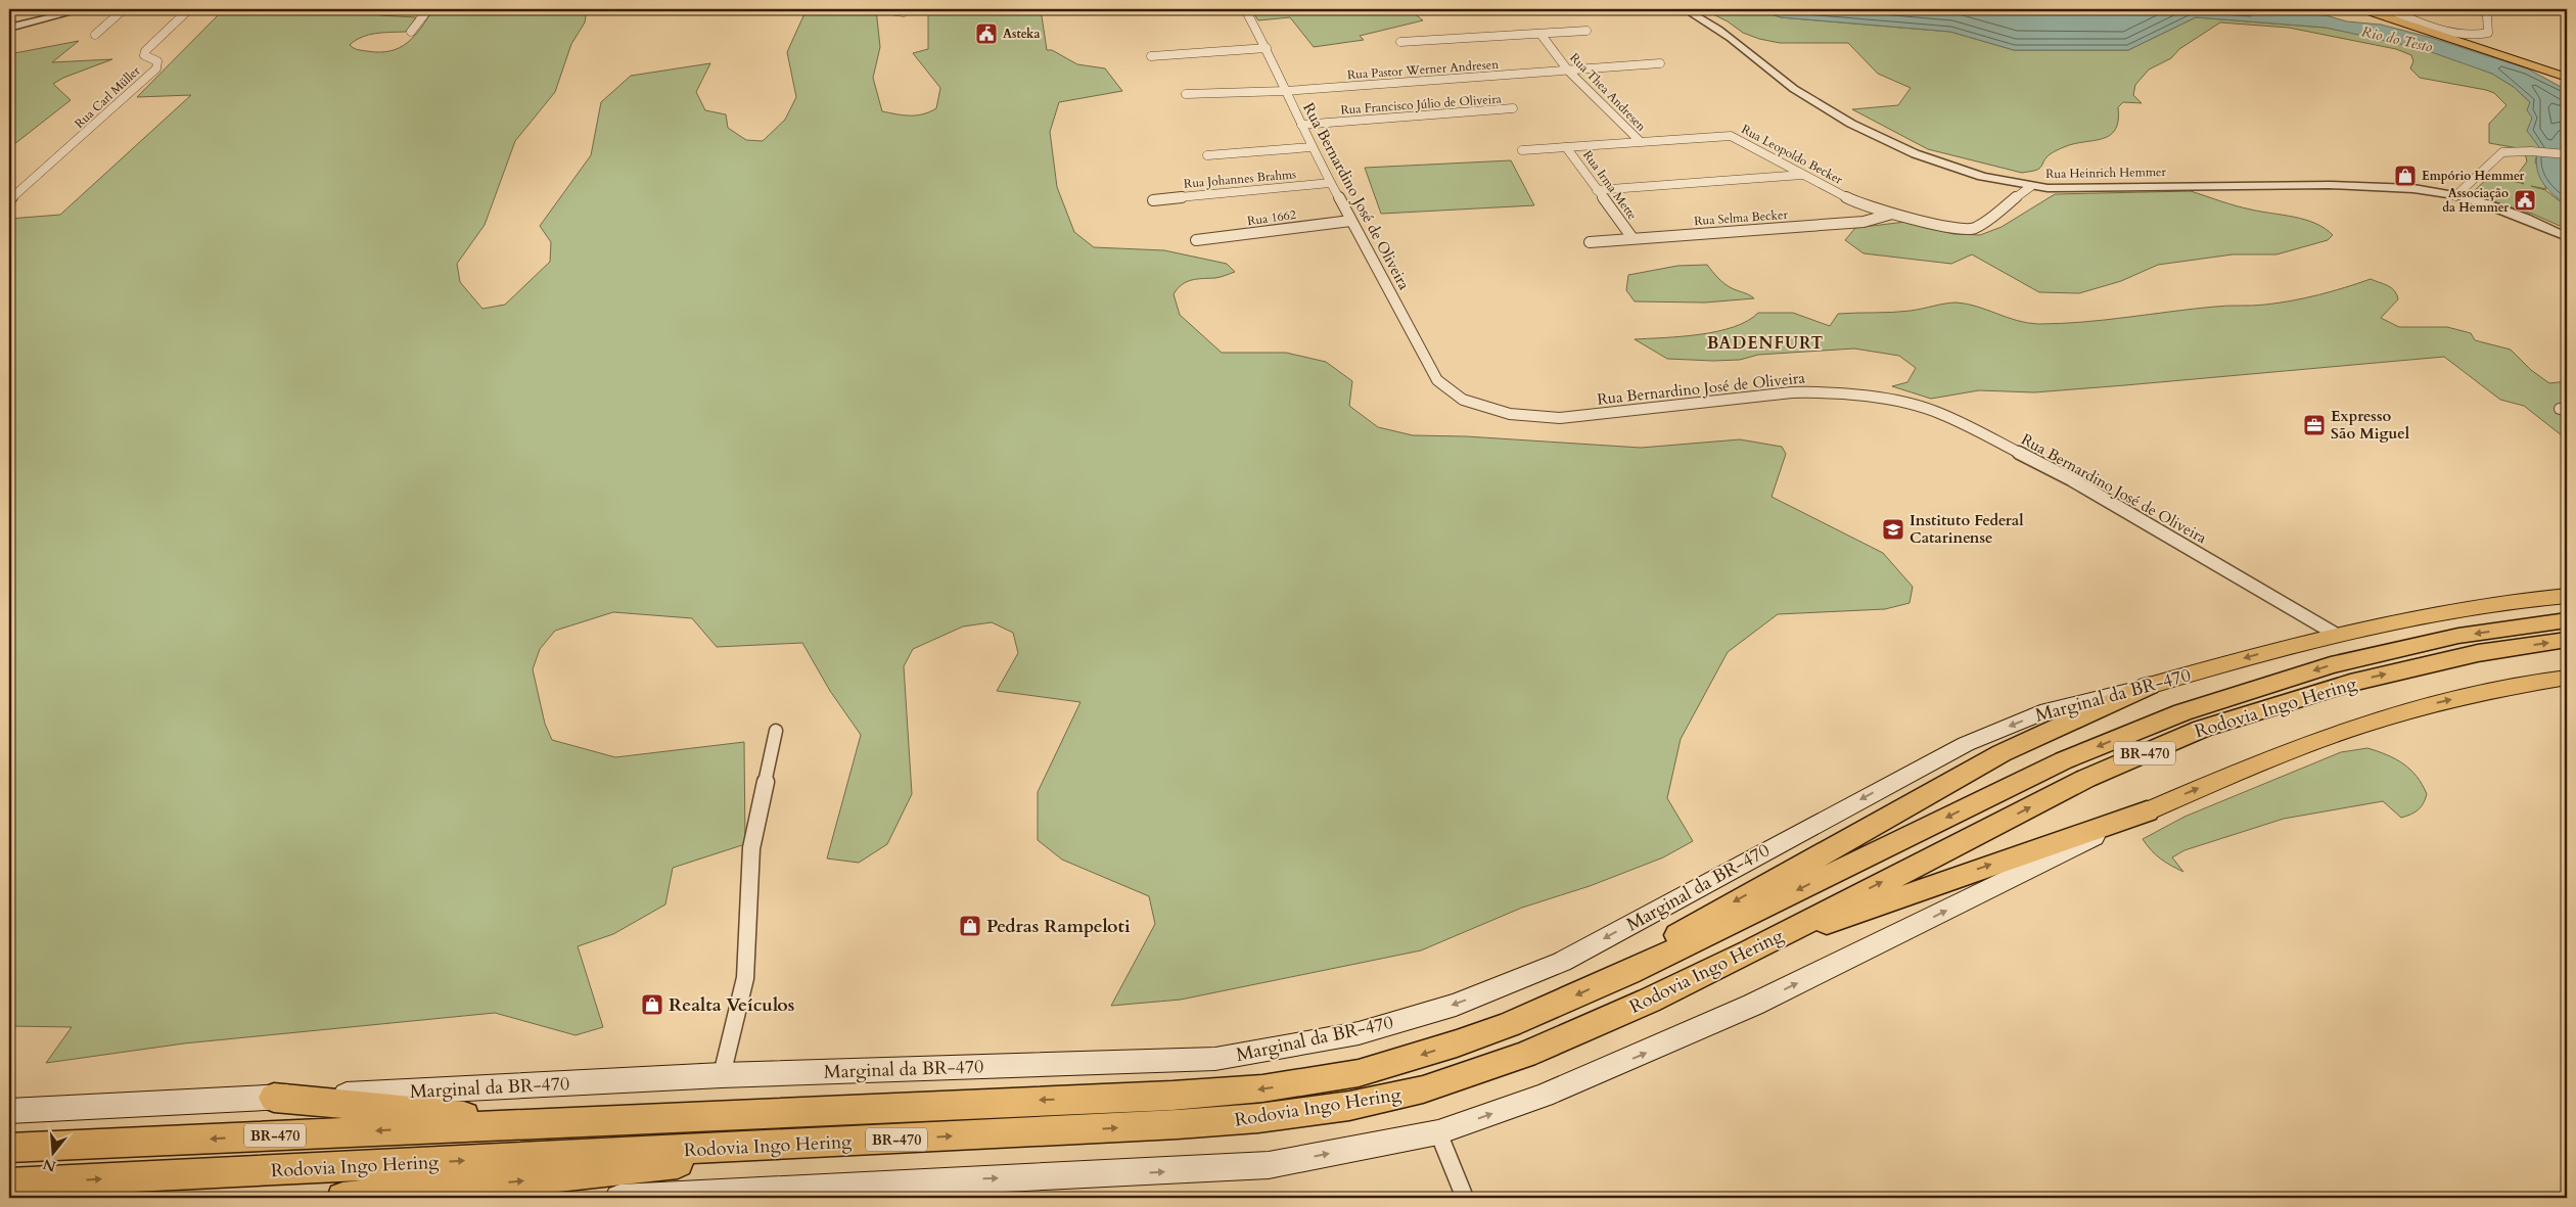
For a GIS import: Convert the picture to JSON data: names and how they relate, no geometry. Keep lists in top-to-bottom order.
{
  "streets": {
    "highway": ["Rodovia Ingo Hering", "BR-470"],
    "main road": ["Marginal da BR-470"],
    "street": [
      "Rua Pastor Werner Andresen",
      "Rua Thea Andresen",
      "Rua Carl Müller",
      "Rua Francisco Júlio de Oliveira",
      "Rua Leopoldo Becker",
      "Rua Heinrich Hemmer",
      "Rua Johannes Brahms",
      "Rua Irma Mette",
      "Rua Bernardino José de Oliveira",
      "Rua 1662",
      "Rua Selma Becker"
    ]
  },
  "crossings": [
    ["Rua Pastor Werner Andresen", "Rua Thea Andresen"],
    ["Rua Pastor Werner Andresen", "Rua Bernardino José de Oliveira"],
    ["Rua Thea Andresen", "Rua Leopoldo Becker"],
    ["Rua Francisco Júlio de Oliveira", "Rua Bernardino José de Oliveira"],
    ["Rua Leopoldo Becker", "Rua Heinrich Hemmer"],
    ["Rua Leopoldo Becker", "Rua Irma Mette"],
    ["Rua Leopoldo Becker", "Rua Selma Becker"],
    ["Rua Johannes Brahms", "Rua Bernardino José de Oliveira"],
    ["Rua Irma Mette", "Rua Selma Becker"],
    ["Rua Bernardino José de Oliveira", "Rua 1662"],
    ["Rua Bernardino José de Oliveira", "Marginal da BR-470"]
  ],
  "districts": ["BADENFURT"],
  "water": ["Rio do Testo"],
  "places": {
    "public building": ["Asteka", "Associação da Hemmer"],
    "shop": ["Empório Hemmer", "Pedras Rampeloti", "Realta Veículos"],
    "office": ["Expresso São Miguel"],
    "school or university": ["Instituto Federal Catarinense"]
  },
  "north": "bottom"
}
